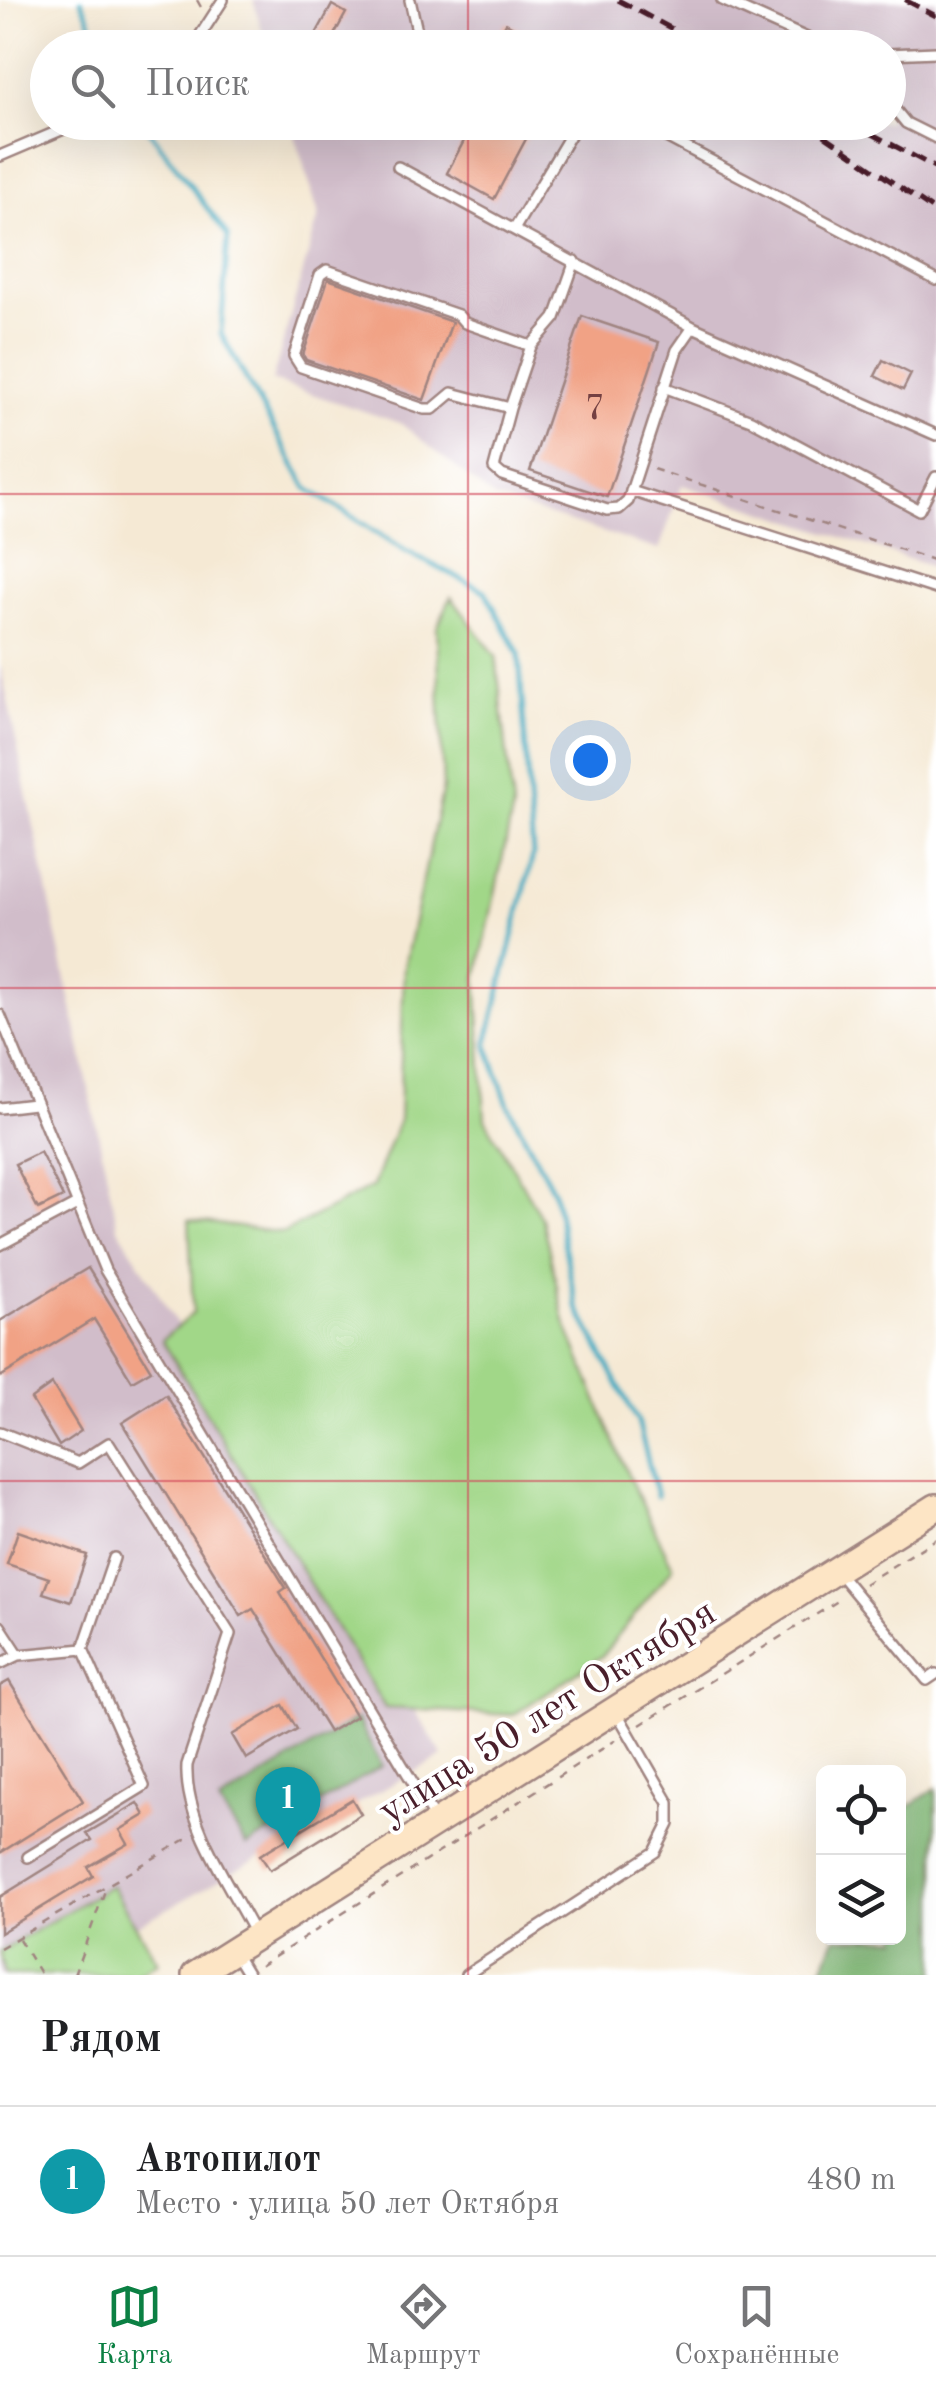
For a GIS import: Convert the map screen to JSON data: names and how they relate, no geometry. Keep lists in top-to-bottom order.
{
  "streets": {
    "main road": ["улица 50 лет Октября"]
  },
  "house_numbers": ["7"],
  "page": {
    "search": "Поиск",
    "pins": "1",
    "heading": "Рядом",
    "list": [
      {
        "mark": "1",
        "name": "Автопилот",
        "note": "Место · улица 50 лет Октября",
        "value": "480 m"
      }
    ],
    "nav": ["Карта", "Маршрут", "Сохранённые"]
  }
}
